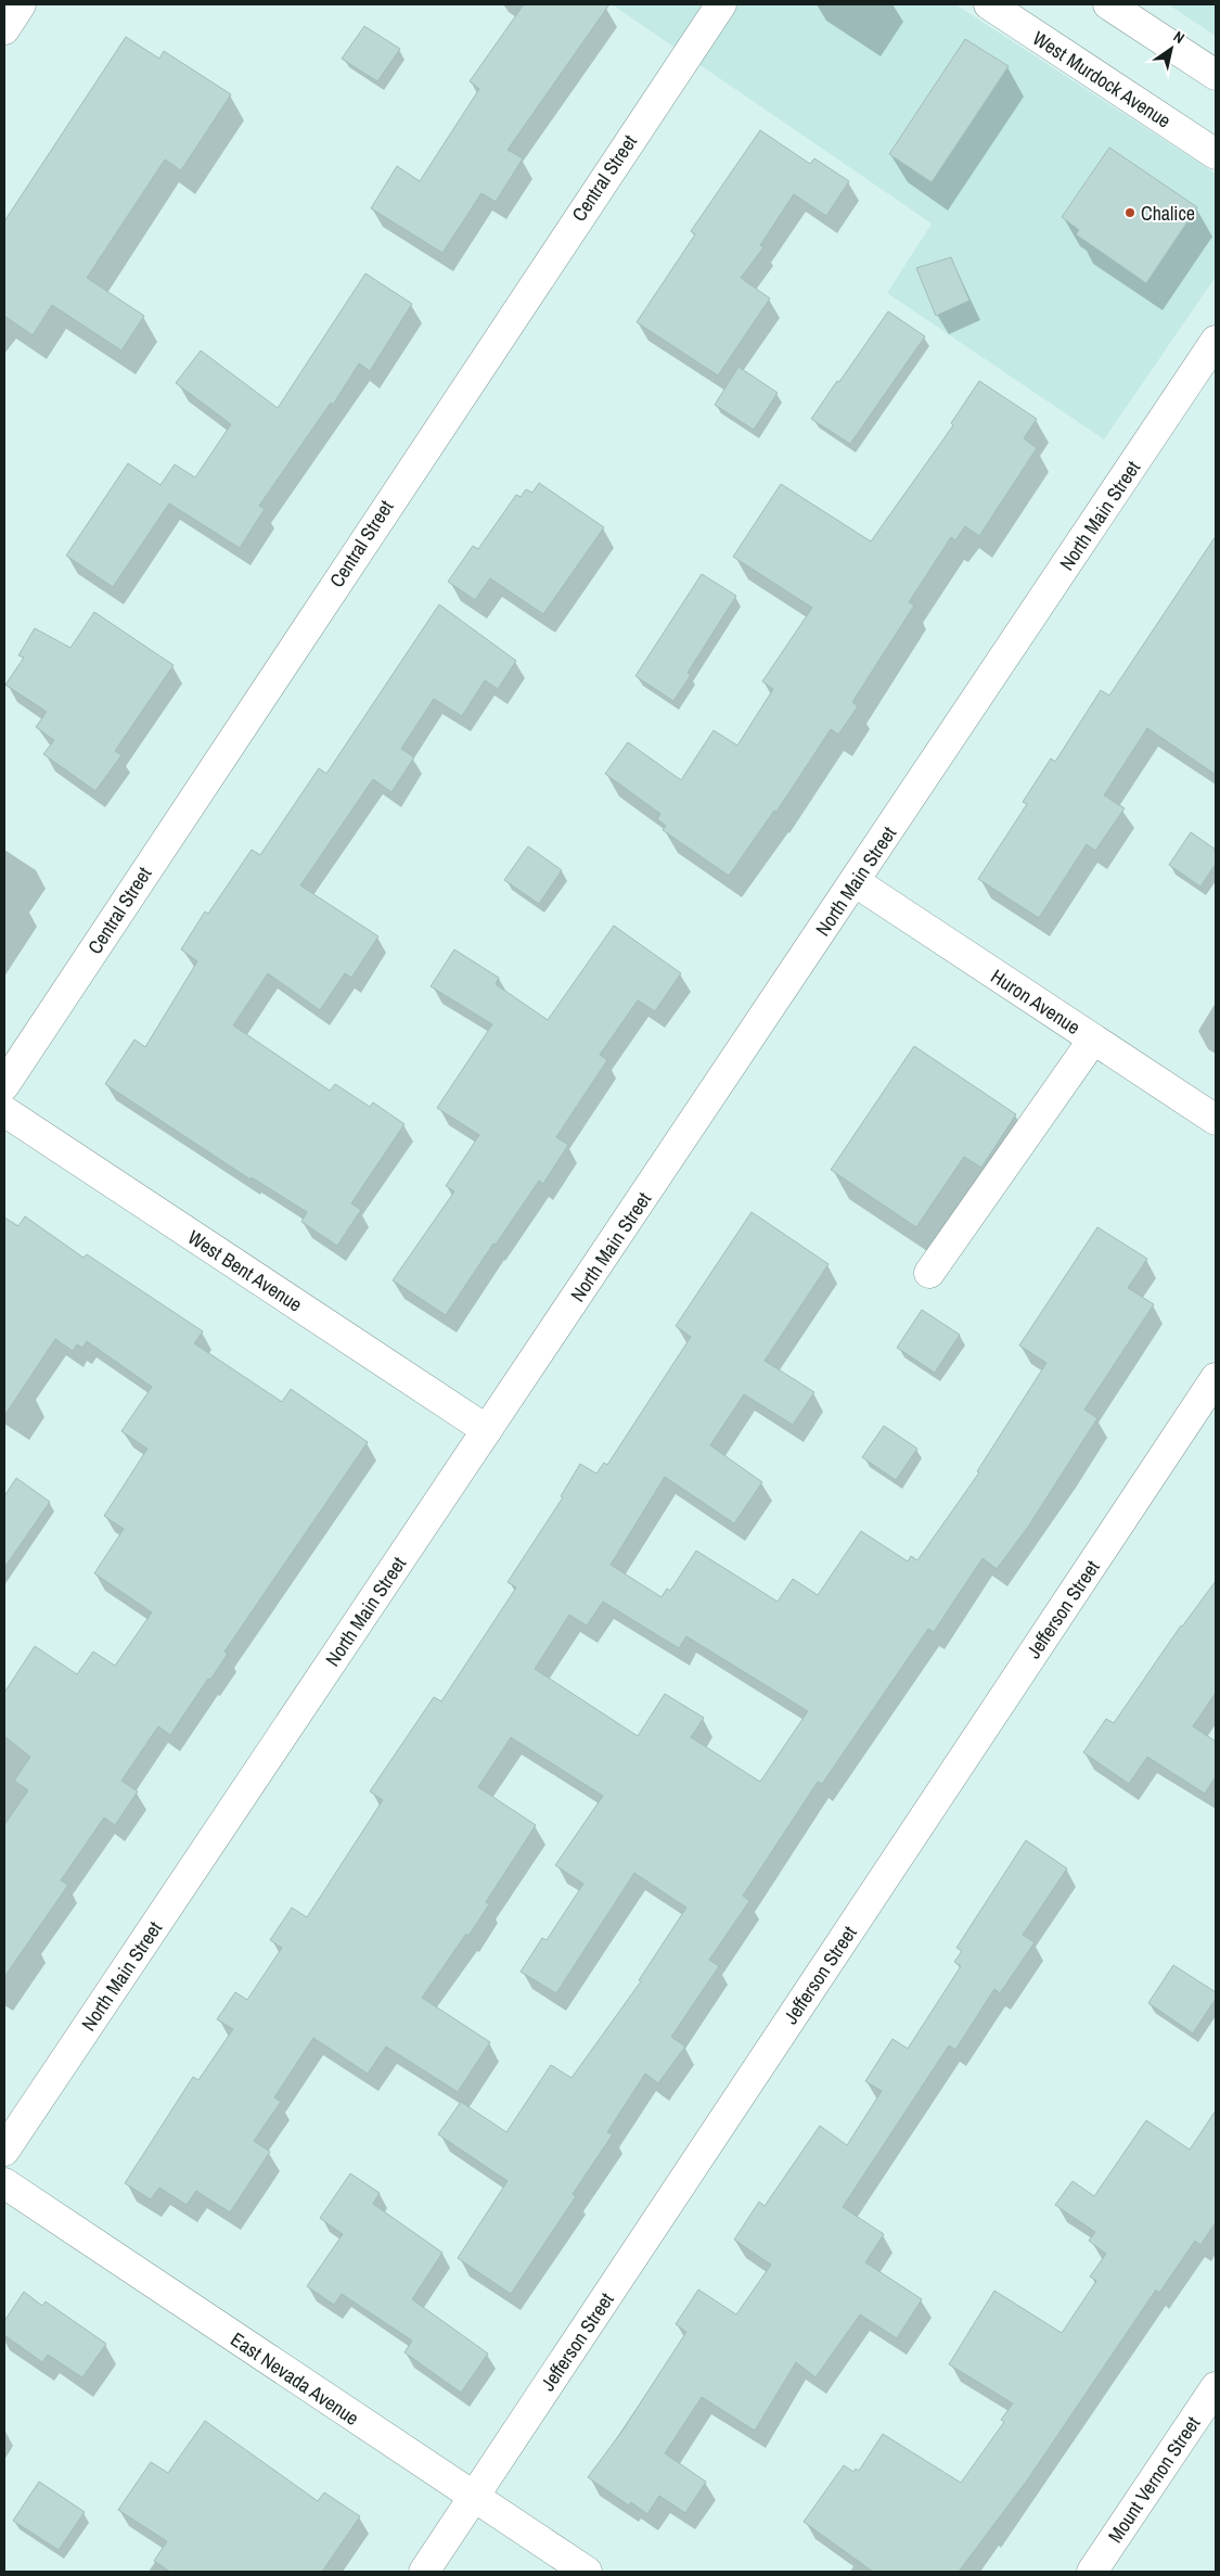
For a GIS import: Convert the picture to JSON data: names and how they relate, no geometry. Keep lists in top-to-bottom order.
{
  "streets": {
    "street": [
      "West Murdock Avenue",
      "Central Street",
      "North Main Street",
      "Huron Avenue",
      "West Bent Avenue",
      "Jefferson Street",
      "East Nevada Avenue",
      "Mount Vernon Street"
    ]
  },
  "crossings": [
    ["North Main Street", "Huron Avenue"],
    ["North Main Street", "West Bent Avenue"],
    ["Jefferson Street", "East Nevada Avenue"]
  ],
  "places": ["Chalice"],
  "north": "top right"
}
